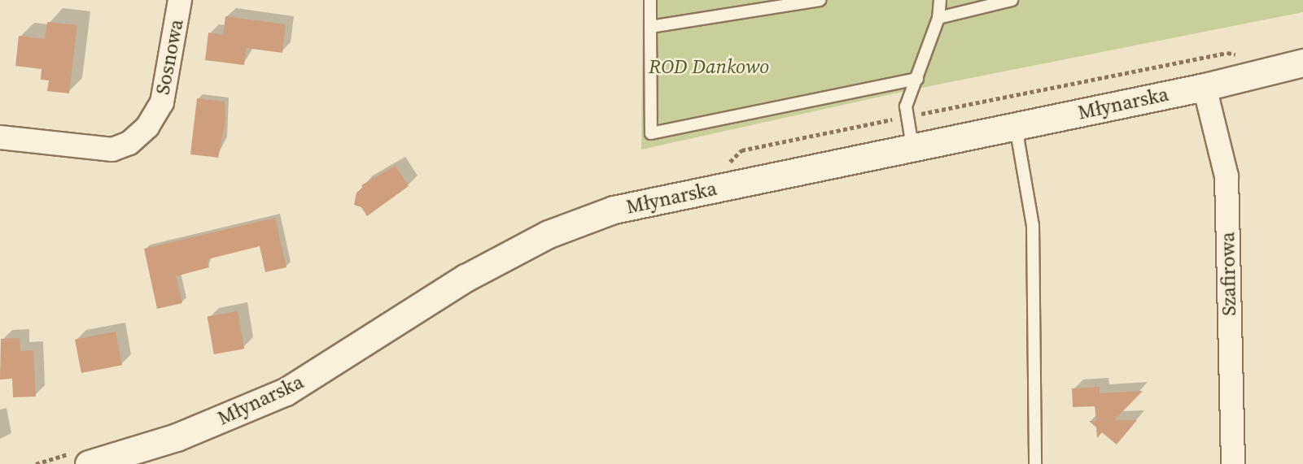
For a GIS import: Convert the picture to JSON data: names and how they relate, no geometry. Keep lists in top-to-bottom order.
{
  "streets": {
    "street": ["Sosnowa", "Młynarska", "Szafirowa"]
  },
  "crossings": [
    ["Młynarska", "Szafirowa"]
  ],
  "parks": ["ROD Dankowo"]
}
